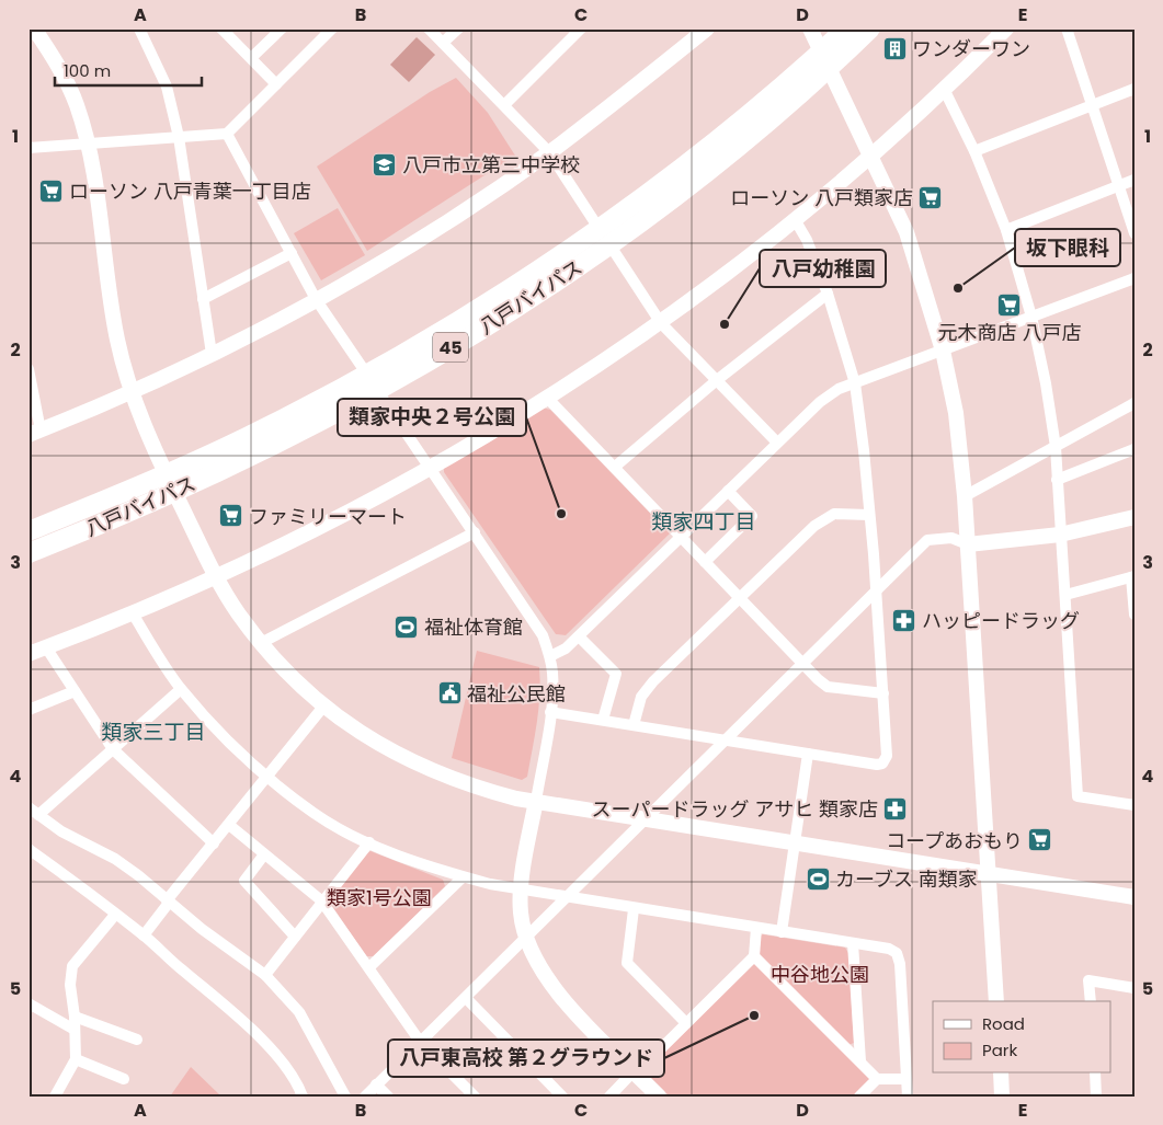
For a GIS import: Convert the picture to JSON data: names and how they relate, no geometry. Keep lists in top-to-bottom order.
{
  "streets": {
    "highway": ["八戸バイパス", "45"]
  },
  "districts": ["類家四丁目", "類家三丁目"],
  "parks": ["類家1号公園", "中谷地公園"],
  "places": {
    "building": ["ワンダーワン"],
    "school or university": ["八戸市立第三中学校"],
    "supermarket": [
      "ローソン 八戸青葉一丁目店",
      "ローソン 八戸類家店",
      "元木商店 八戸店",
      "ファミリーマート",
      "コープあおもり"
    ],
    "other": [
      "坂下眼科",
      "八戸幼稚園",
      "類家中央２号公園",
      "八戸東高校 第２グラウンド"
    ],
    "pharmacy": ["ハッピードラッグ", "スーパードラッグ アサヒ 類家店"],
    "sports": ["福祉体育館", "カーブス 南類家"],
    "public building": ["福祉公民館"]
  },
  "legend": ["Road", "Park"],
  "scale_bar": "100 m",
  "grid": {
    "columns": [
      "A",
      "B",
      "C",
      "D",
      "E"
    ],
    "rows": [
      "1",
      "2",
      "3",
      "4",
      "5"
    ]
  }
}
